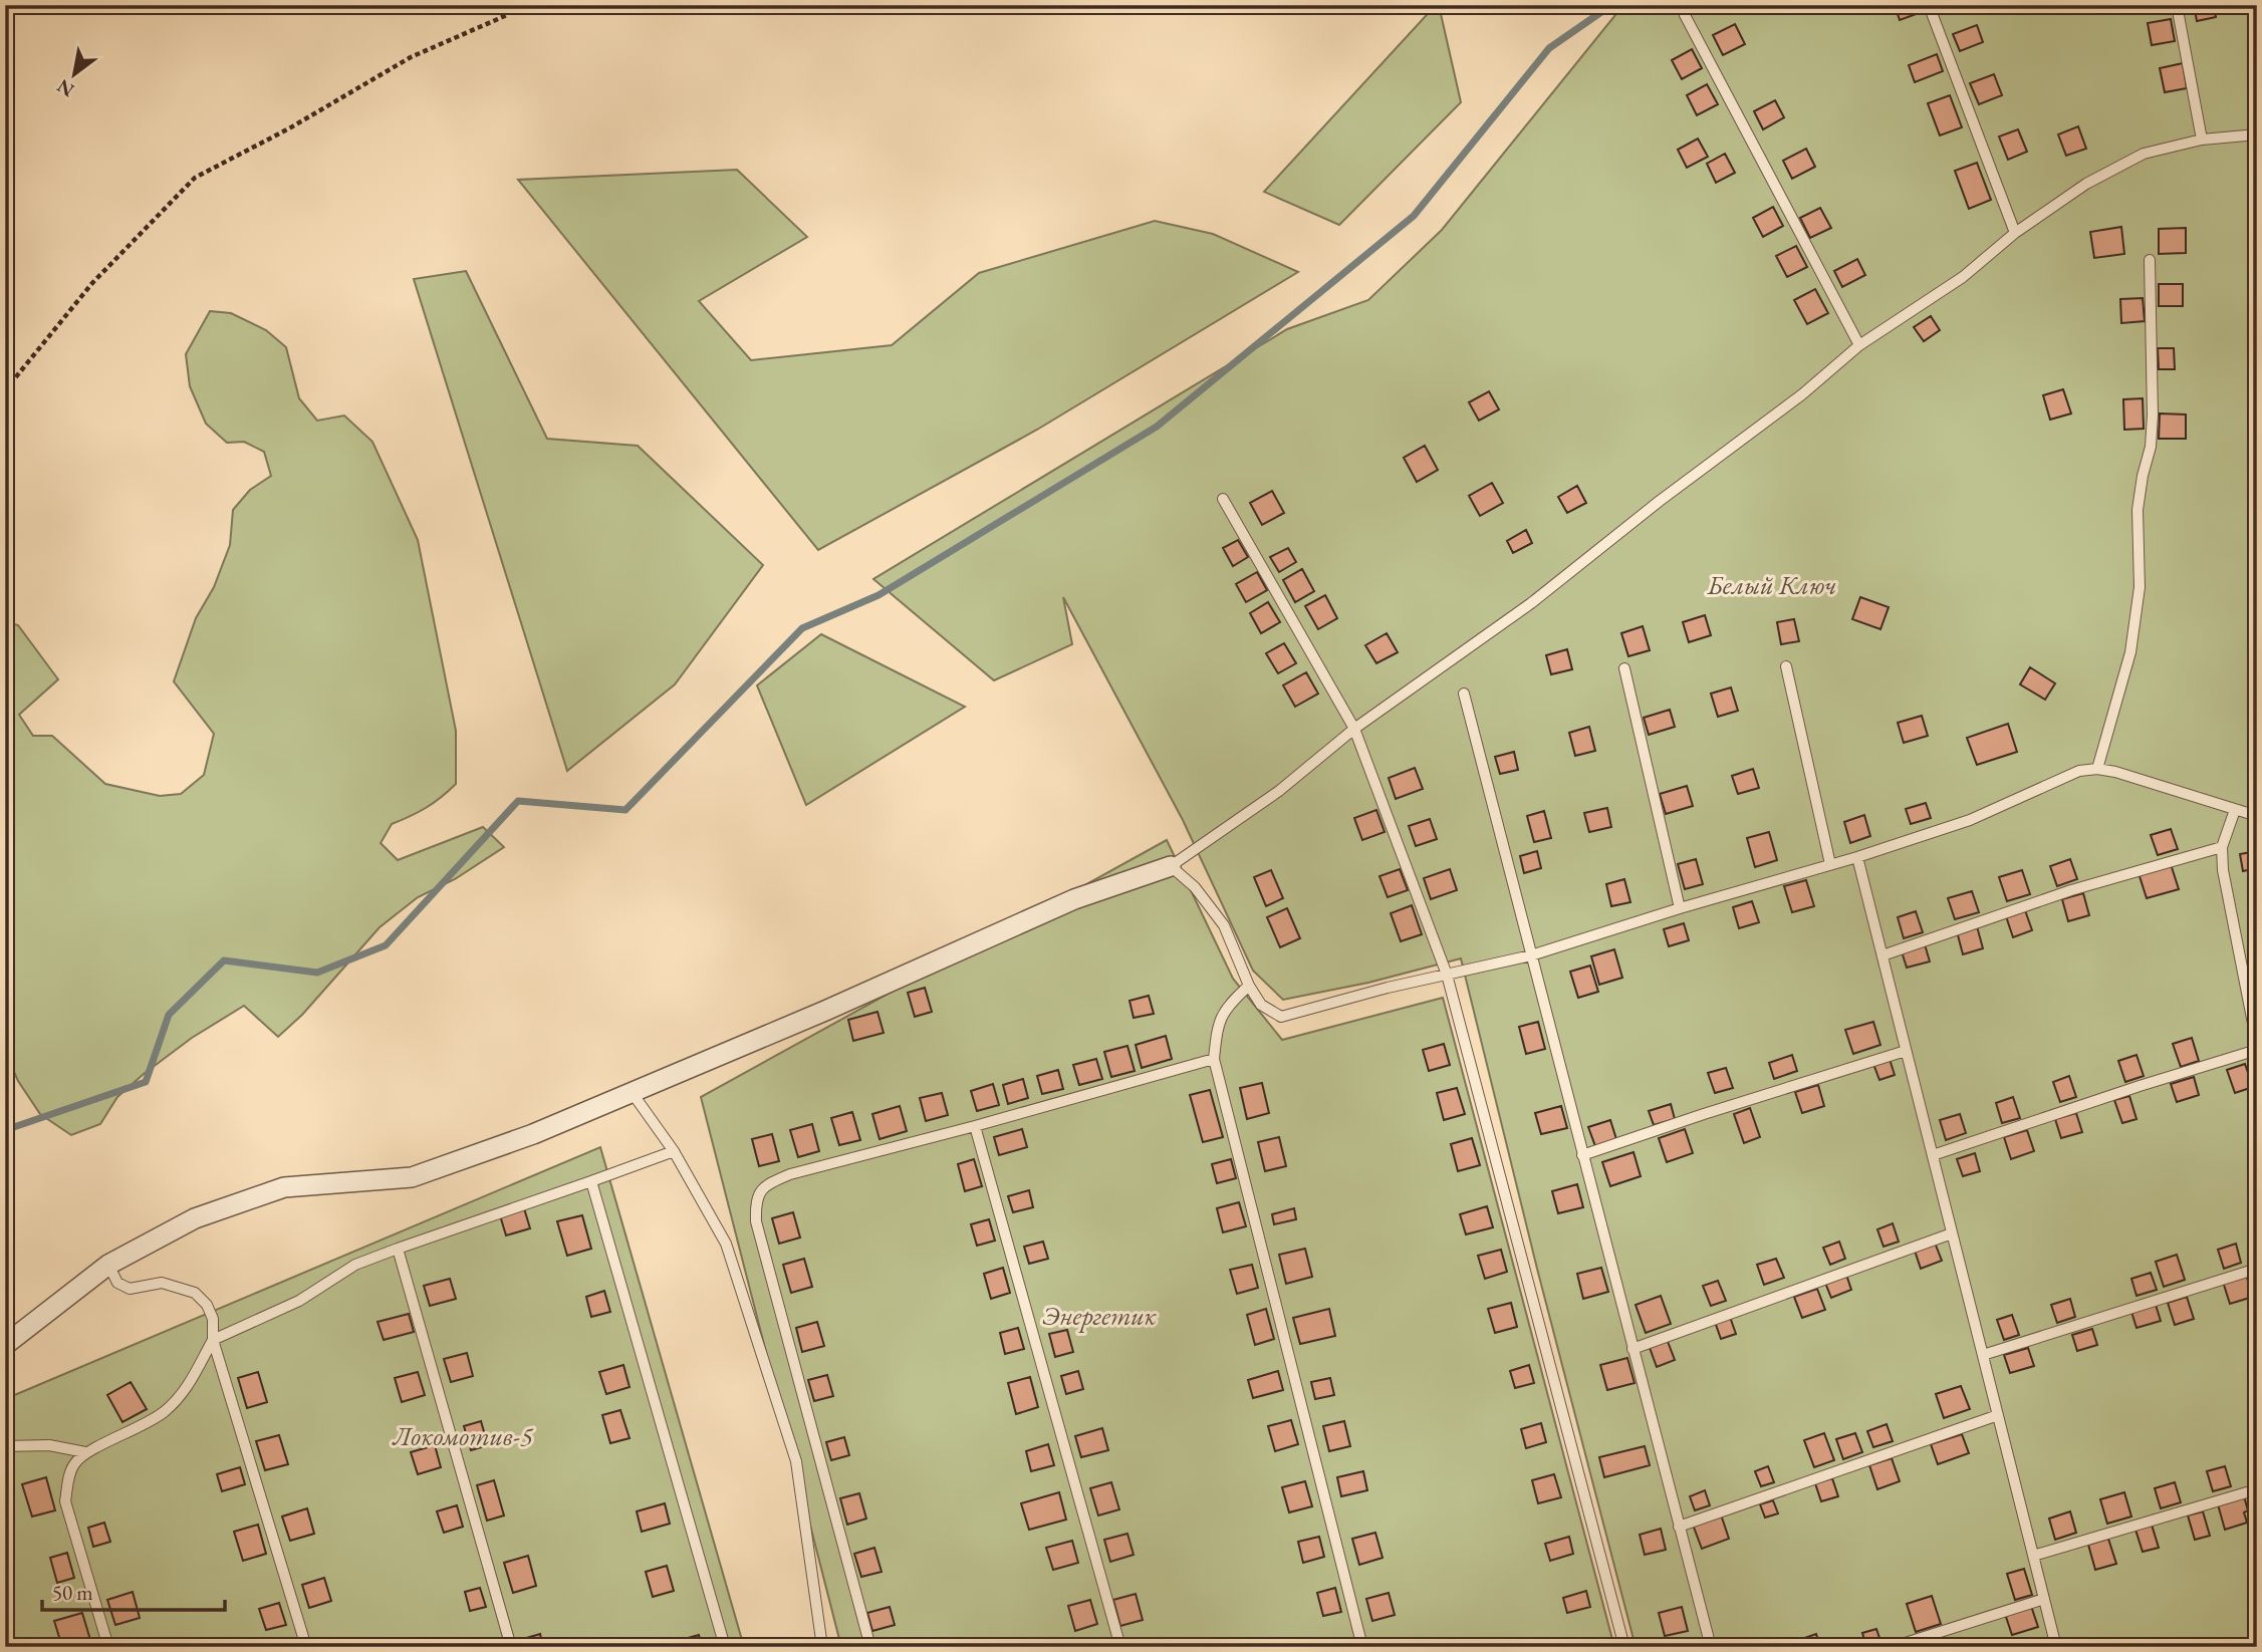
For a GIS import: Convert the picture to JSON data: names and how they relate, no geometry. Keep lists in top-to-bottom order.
{
  "parks": ["Белый Ключ", "Энергетик", "Локомотив-5"],
  "scale_bar": "50 m",
  "north": "bottom left"
}
